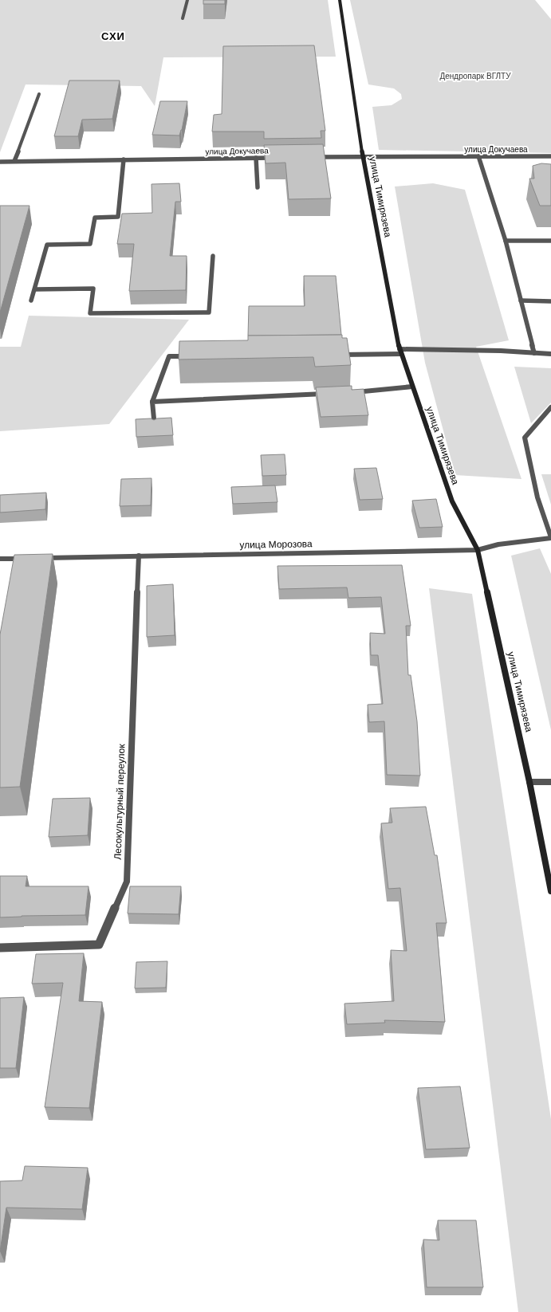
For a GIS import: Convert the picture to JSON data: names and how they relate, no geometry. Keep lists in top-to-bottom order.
{
  "streets": {
    "main road": ["улица Тимирязева"],
    "street": ["улица Докучаева", "улица Морозова", "Лесокультурный переулок"]
  },
  "crossings": [
    ["улица Докучаева", "улица Тимирязева"],
    ["улица Тимирязева", "улица Морозова"],
    ["улица Морозова", "Лесокультурный переулок"]
  ],
  "districts": ["СХИ"],
  "parks": ["Дендропарк ВГЛТУ"]
}
